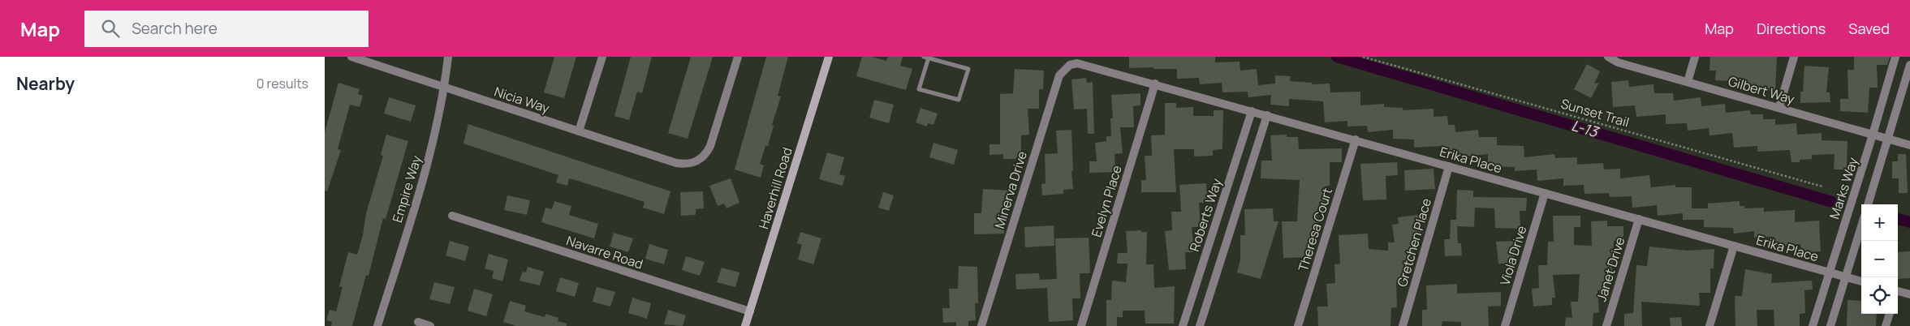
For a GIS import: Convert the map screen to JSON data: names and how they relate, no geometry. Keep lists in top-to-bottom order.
{
  "streets": {
    "street": [
      "Gilbert Way",
      "Nicia Way",
      "Erika Place",
      "Haverhill Road",
      "Marks Way",
      "Empire Way",
      "Minerva Drive",
      "Evelyn Place",
      "Roberts Way",
      "Theresa Court",
      "Gretchen Place",
      "Navarre Road",
      "Viola Drive",
      "Janet Drive"
    ],
    "path": ["Sunset Trail"]
  },
  "crossings": [
    ["Gilbert Way", "Marks Way"],
    ["Nicia Way", "Empire Way"],
    ["Erika Place", "Marks Way"],
    ["Erika Place", "Minerva Drive"],
    ["Erika Place", "Evelyn Place"],
    ["Erika Place", "Roberts Way"],
    ["Erika Place", "Theresa Court"],
    ["Erika Place", "Gretchen Place"],
    ["Erika Place", "Viola Drive"],
    ["Erika Place", "Janet Drive"],
    ["Haverhill Road", "Navarre Road"]
  ],
  "water": ["L-13"],
  "page": {
    "header": "Map",
    "search": "Search here",
    "nav": ["Map", "Directions", "Saved"],
    "heading": ["Nearby", "0 results"],
    "map_buttons": ["+", "−"]
  }
}
